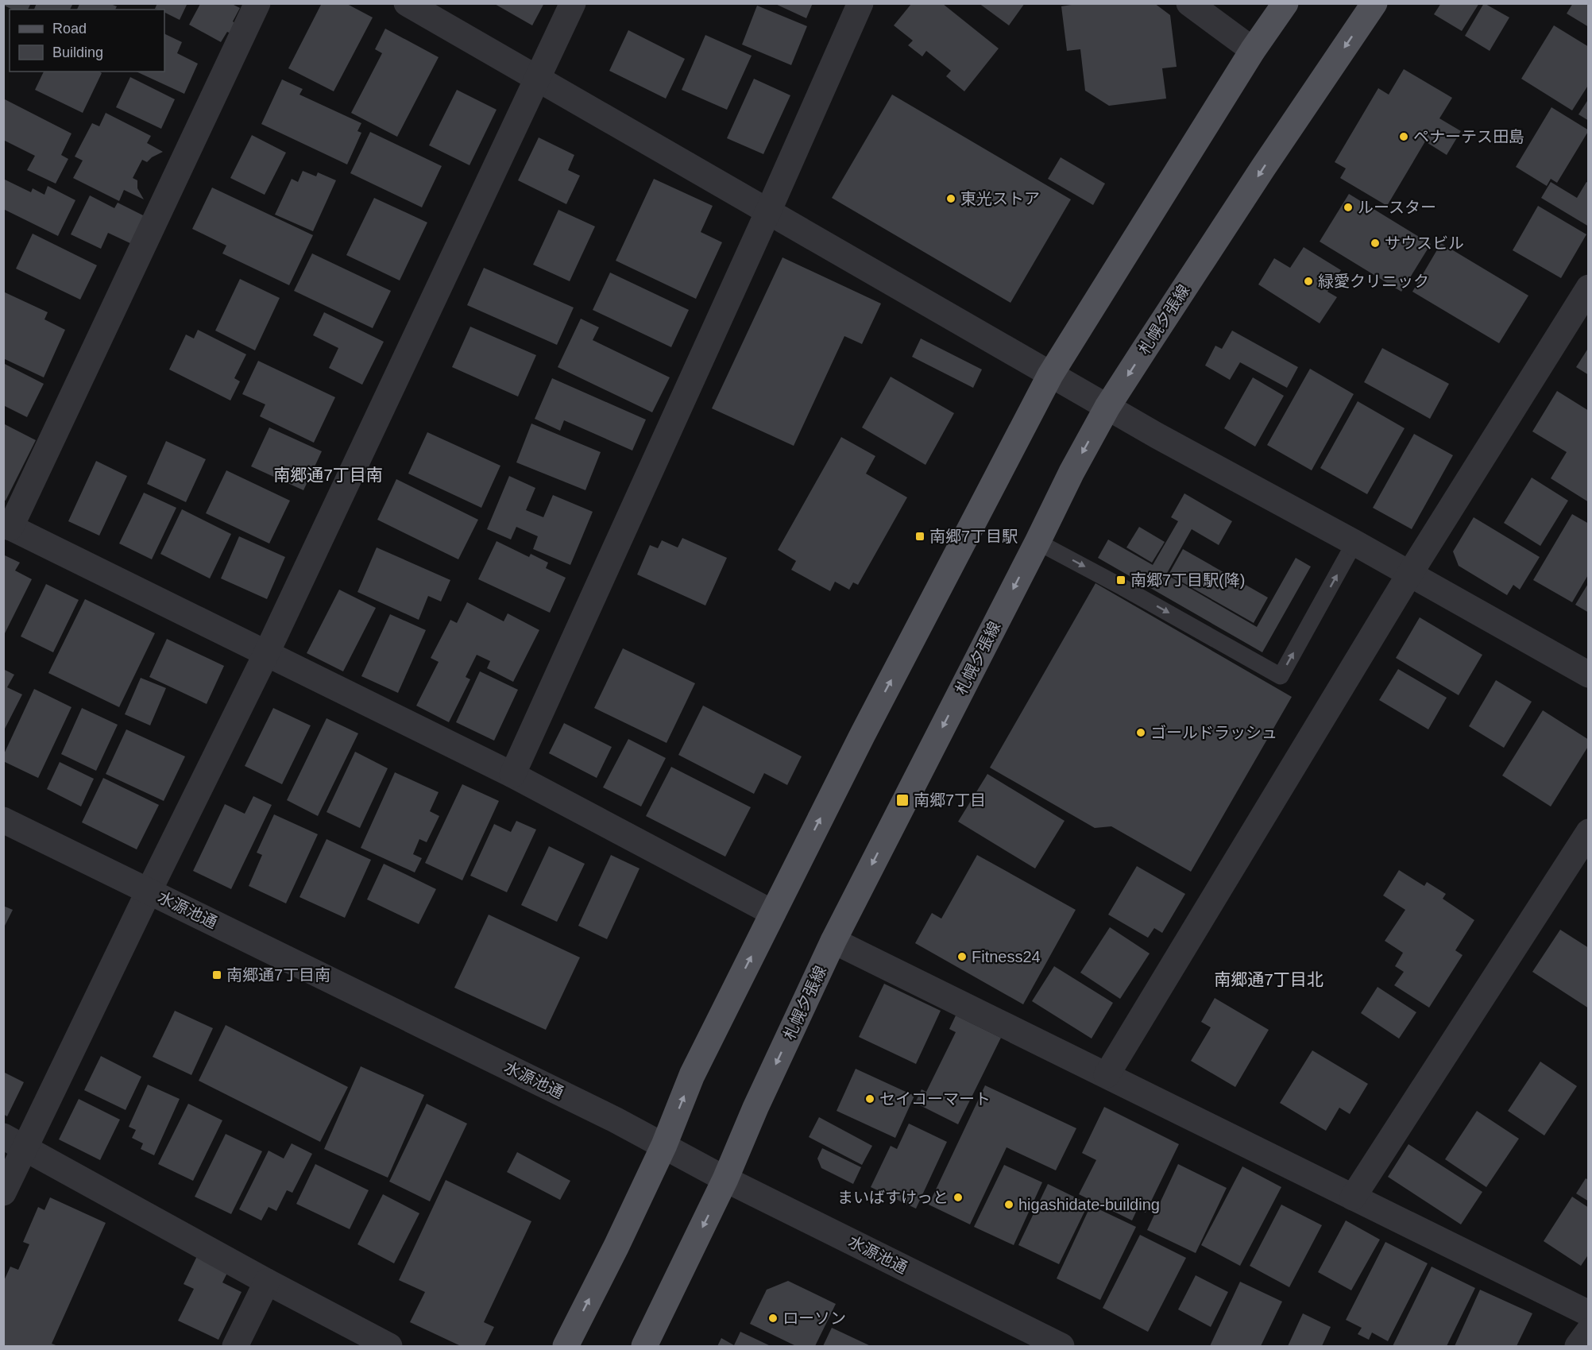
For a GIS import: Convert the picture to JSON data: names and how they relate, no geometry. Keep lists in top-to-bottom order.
{
  "streets": {
    "main road": ["札幌夕張線"],
    "street": ["水源池通"]
  },
  "crossings": [
    ["札幌夕張線", "水源池通"]
  ],
  "districts": ["南郷通7丁目南", "南郷通7丁目北"],
  "places": {
    "other": [
      "ペナーテス田島",
      "東光ストア",
      "ルースター",
      "サウスビル",
      "緑愛クリニック",
      "ゴールドラッシュ",
      "Fitness24",
      "セイコーマート",
      "まいばすけっと",
      "higashidate-building",
      "ローソン"
    ],
    "transit": [
      "南郷7丁目駅",
      "南郷7丁目駅(降)",
      "南郷7丁目",
      "南郷通7丁目南"
    ]
  },
  "legend": ["Road", "Building"]
}
